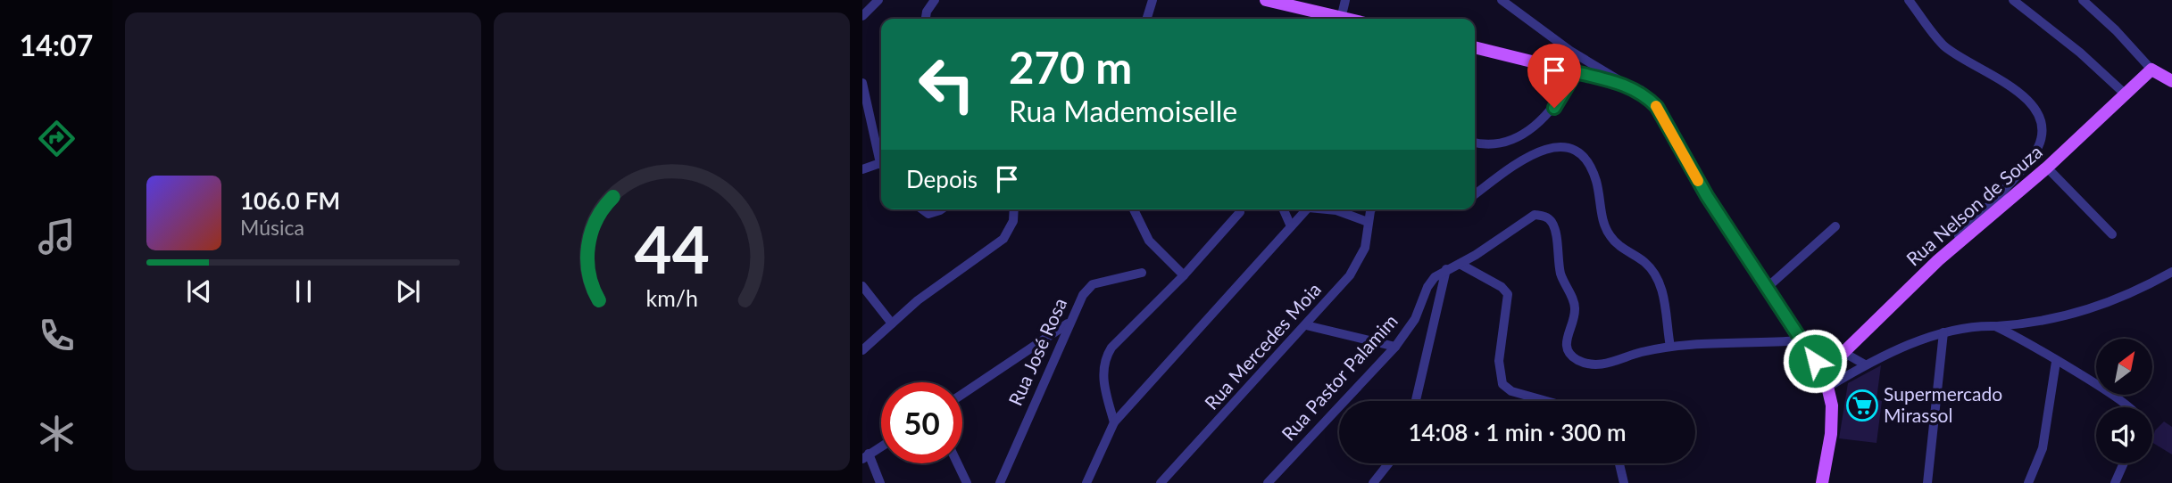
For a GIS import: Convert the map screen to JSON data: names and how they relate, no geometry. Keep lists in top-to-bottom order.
{
  "streets": {
    "main road": ["Rua Nelson de Souza"],
    "street": ["Rua Mercedes Moia", "Rua José Rosa", "Rua Pastor Palamim"]
  },
  "places": {
    "supermarket": ["Supermercado Mirassol"]
  },
  "north": "top right",
  "page": {
    "tabs": "14:07",
    "turn": ["270 m", "Rua Mademoiselle"],
    "then": "Depois",
    "song": ["106.0 FM", "Música"],
    "limit": "50",
    "trip": "14:08 · 1 min · 300 m",
    "gauge": ["44", "km/h"]
  }
}
